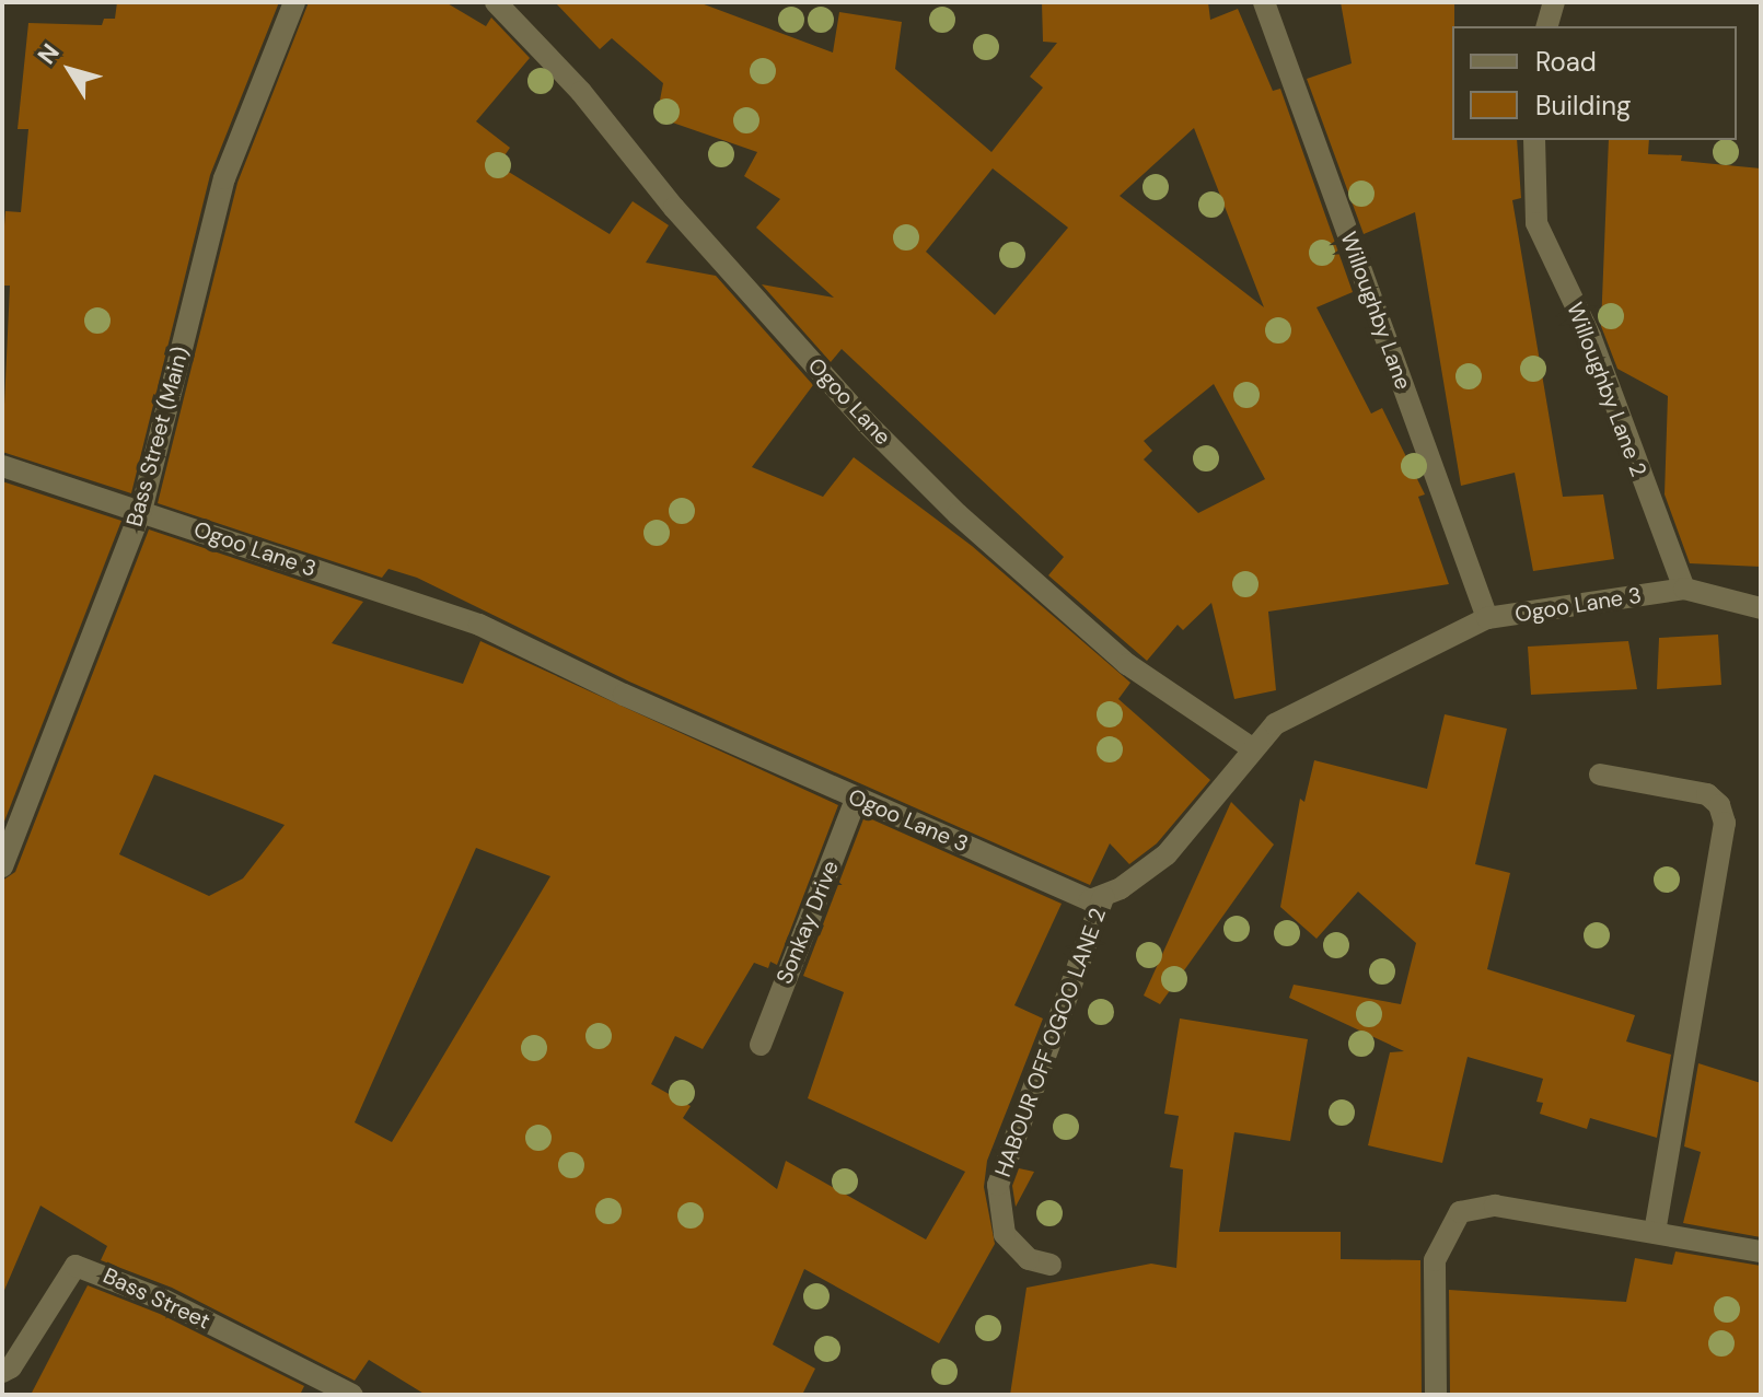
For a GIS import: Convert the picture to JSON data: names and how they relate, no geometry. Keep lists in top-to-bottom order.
{
  "streets": {
    "street": [
      "Willoughby Lane",
      "Willoughby Lane 2",
      "Ogoo Lane",
      "Bass Street (Main)",
      "Ogoo Lane 3",
      "Sonkay Drive",
      "HABOUR OFF OGOO LANE 2",
      "Bass Street"
    ]
  },
  "crossings": [
    ["Willoughby Lane", "Ogoo Lane 3"],
    ["Willoughby Lane 2", "Ogoo Lane 3"],
    ["Ogoo Lane", "Ogoo Lane 3"],
    ["Bass Street (Main)", "Ogoo Lane 3"],
    ["Ogoo Lane 3", "Sonkay Drive"],
    ["Ogoo Lane 3", "HABOUR OFF OGOO LANE 2"]
  ],
  "legend": ["Road", "Building"],
  "north": "top left"
}
